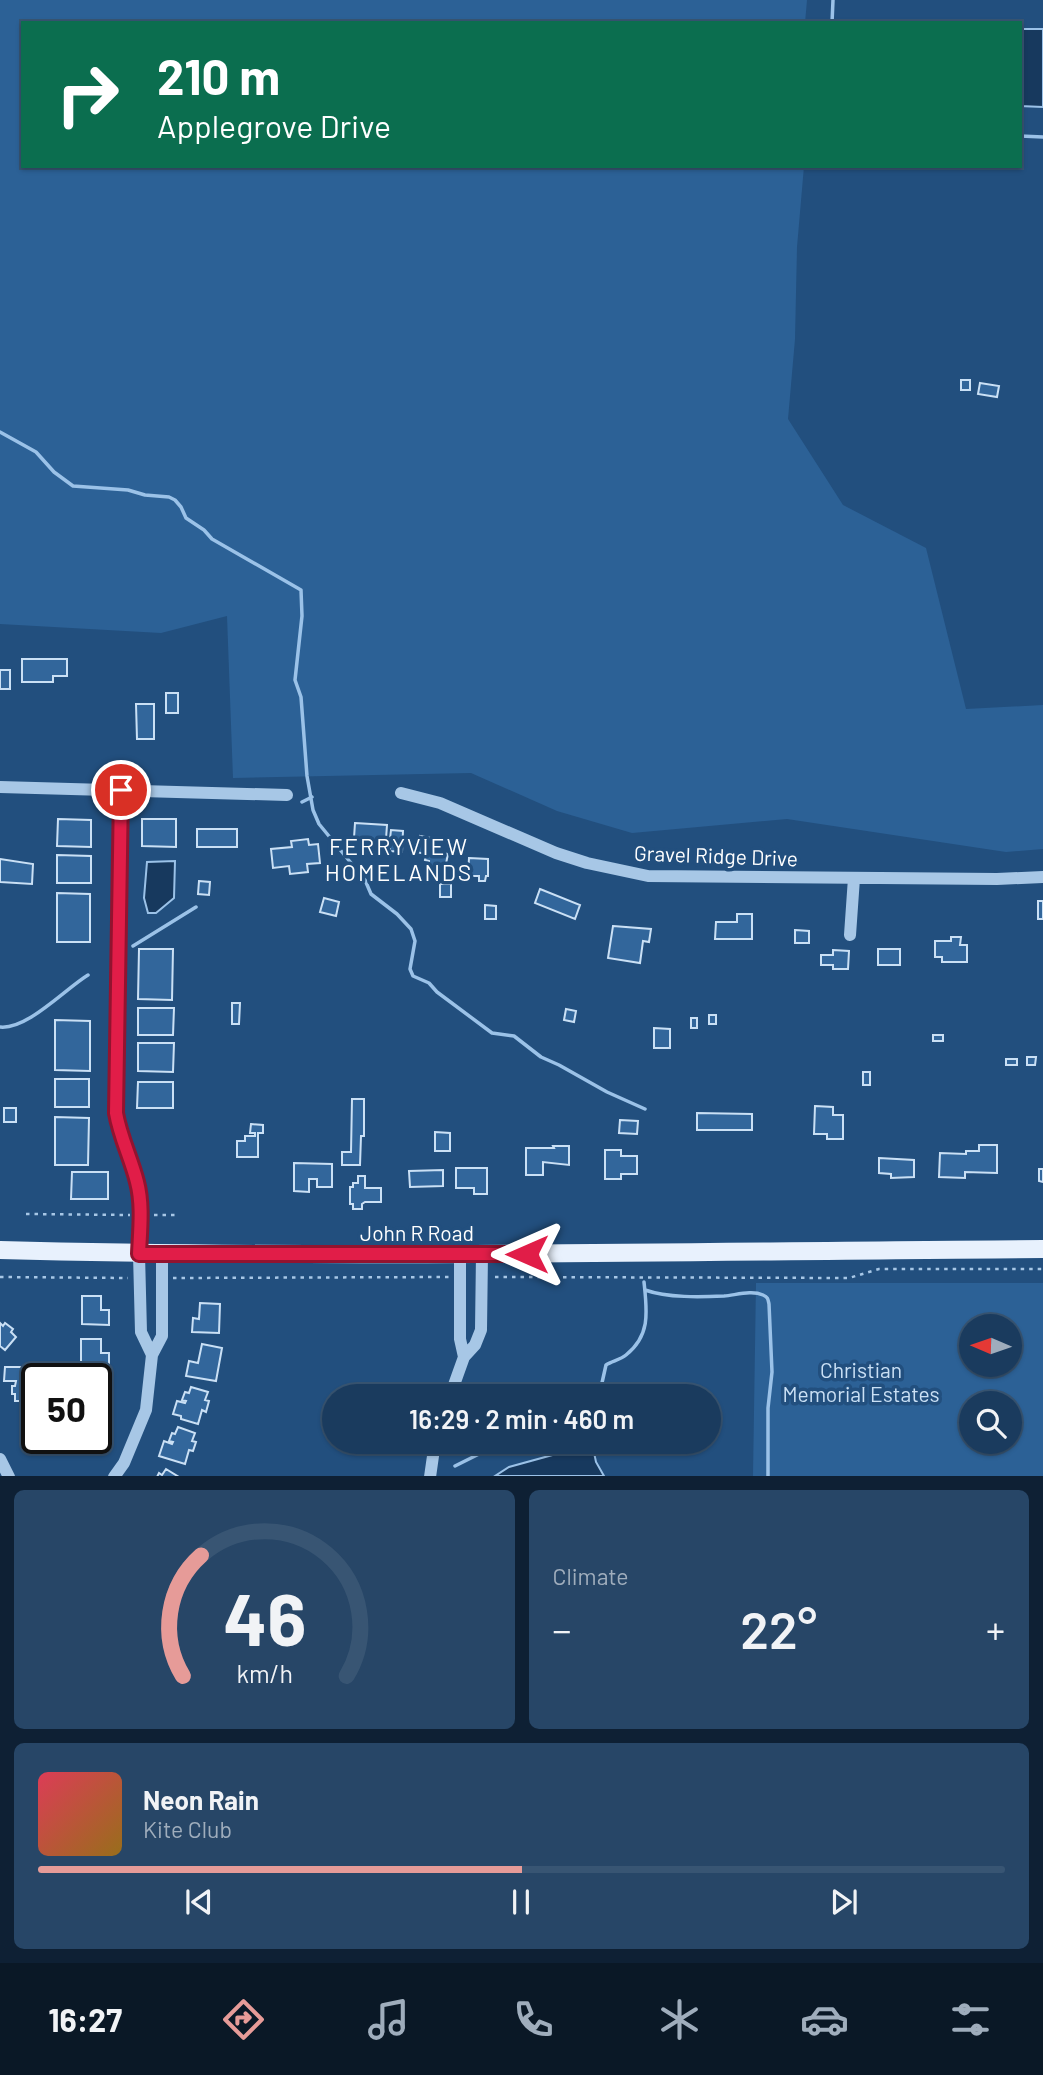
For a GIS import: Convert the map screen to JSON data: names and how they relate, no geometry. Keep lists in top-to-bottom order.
{
  "streets": {
    "main road": ["John R Road"],
    "street": ["Gravel Ridge Drive"]
  },
  "districts": ["FERRYVIEW HOMELANDS"],
  "parks": ["Christian Memorial Estates"],
  "north": "left",
  "page": {
    "turn": ["210 m", "Applegrove Drive"],
    "limit": "50",
    "trip": "16:29 · 2 min · 460 m",
    "tile": "Climate",
    "heat": ["−", "22°", "+"],
    "song": ["Neon Rain", "Kite Club"],
    "tabs": "16:27",
    "gauge": ["46", "km/h"]
  }
}
